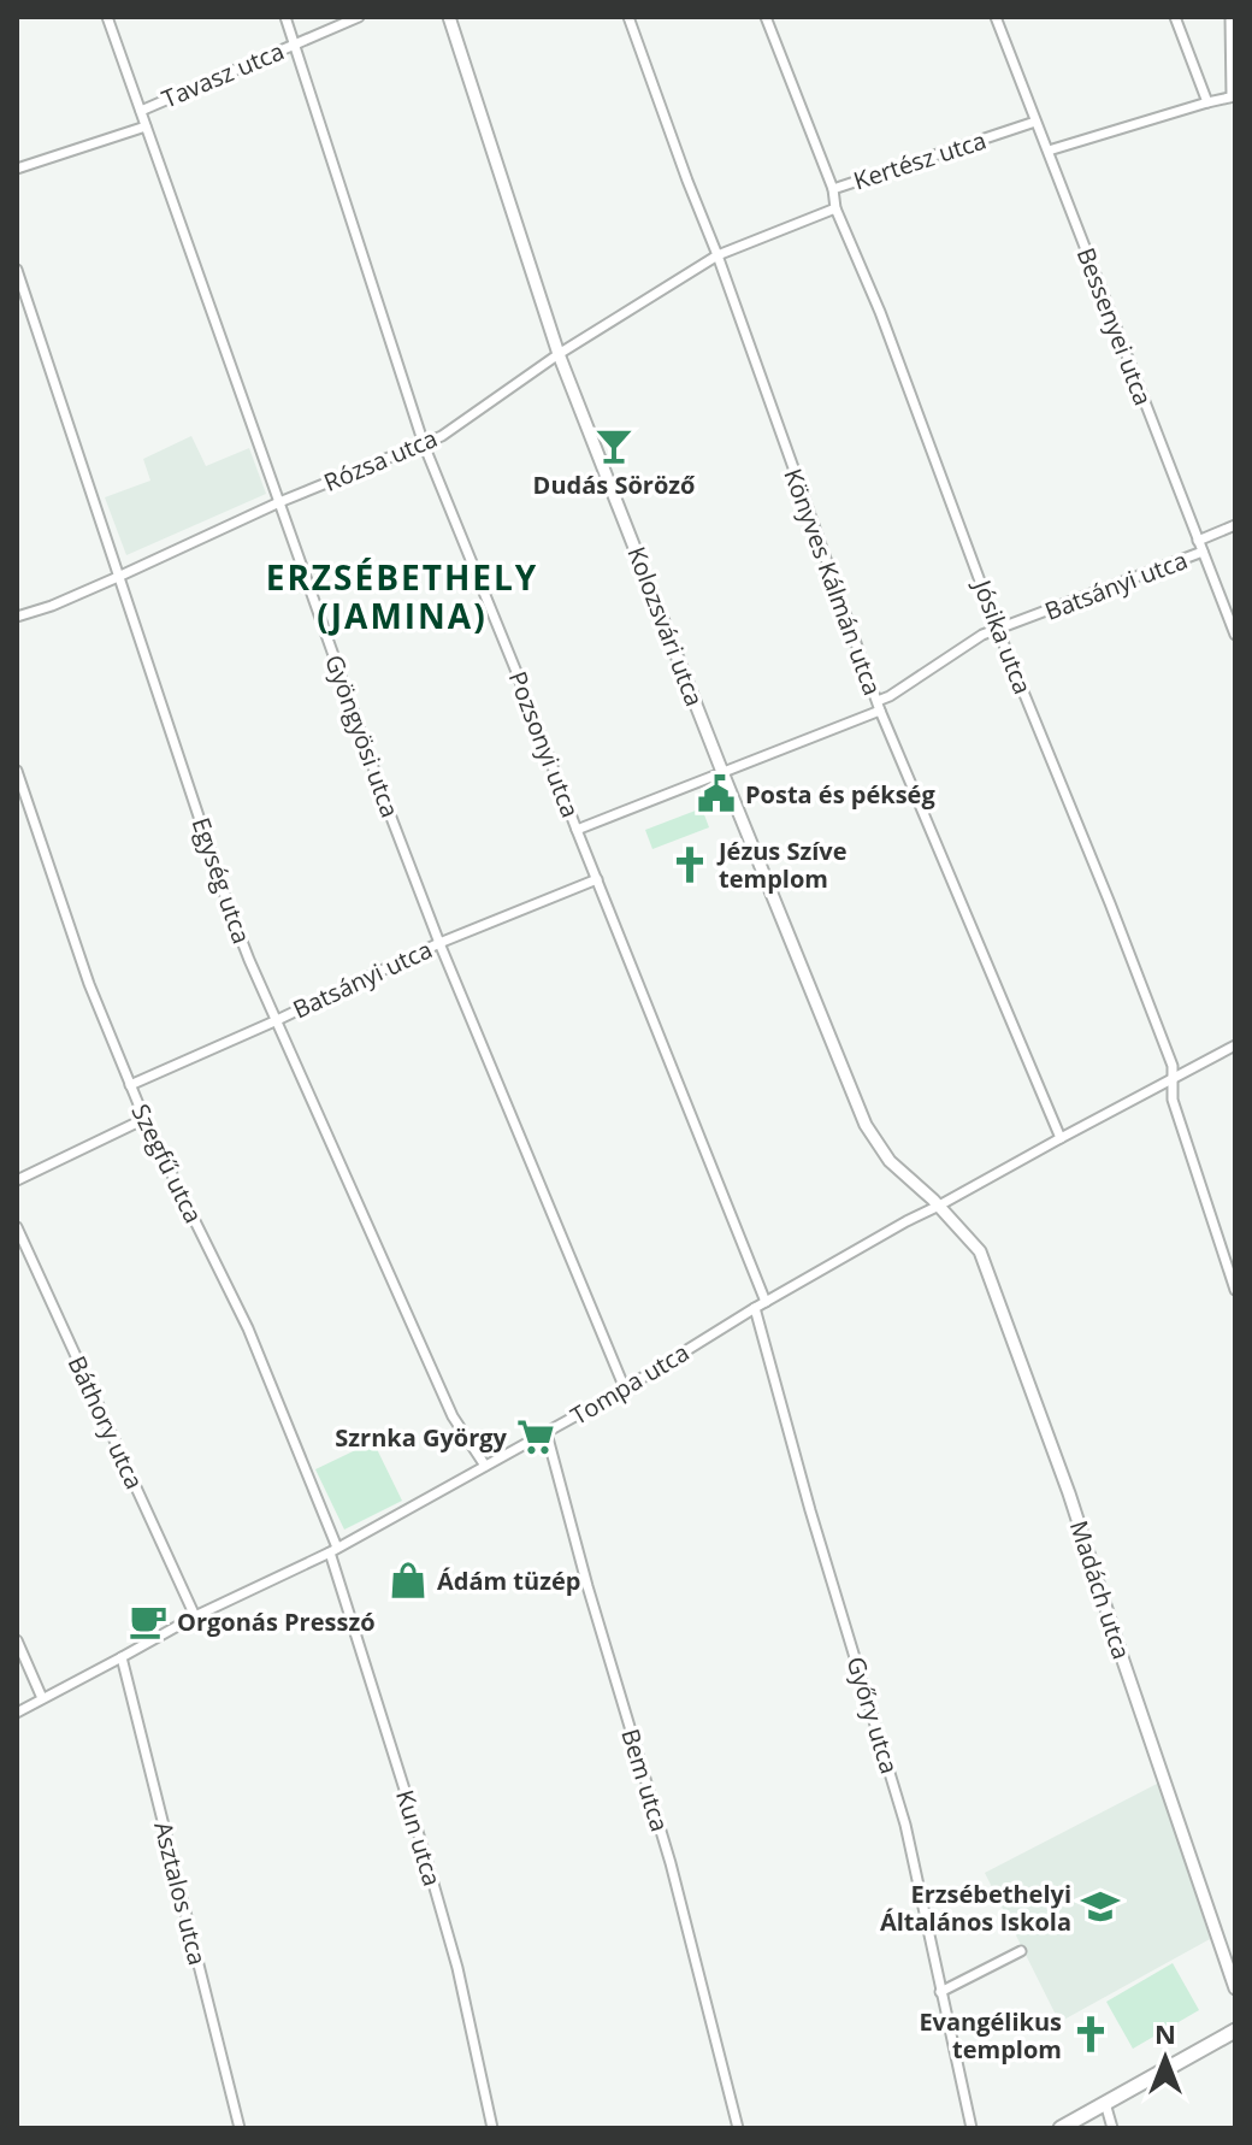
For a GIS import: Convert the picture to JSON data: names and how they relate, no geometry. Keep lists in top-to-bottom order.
{
  "streets": {
    "street": [
      "Tavasz utca",
      "Kertész utca",
      "Bessenyei utca",
      "Rózsa utca",
      "Könyves Kálmán utca",
      "Batsányi utca",
      "Kolozsvári utca",
      "Jósika utca",
      "Gyöngyösi utca",
      "Pozsonyi utca",
      "Egység utca",
      "Szegfű utca",
      "Tompa utca",
      "Báthory utca",
      "Madách utca",
      "Győry utca",
      "Bem utca",
      "Kun utca",
      "Asztalos utca"
    ]
  },
  "crossings": [
    ["Tavasz utca", "Gyöngyösi utca"],
    ["Tavasz utca", "Pozsonyi utca"],
    ["Kertész utca", "Bessenyei utca"],
    ["Kertész utca", "Rózsa utca"],
    ["Kertész utca", "Könyves Kálmán utca"],
    ["Kertész utca", "Jósika utca"],
    ["Bessenyei utca", "Batsányi utca"],
    ["Rózsa utca", "Könyves Kálmán utca"],
    ["Rózsa utca", "Kolozsvári utca"],
    ["Rózsa utca", "Gyöngyösi utca"],
    ["Rózsa utca", "Pozsonyi utca"],
    ["Rózsa utca", "Egység utca"],
    ["Könyves Kálmán utca", "Batsányi utca"],
    ["Könyves Kálmán utca", "Tompa utca"],
    ["Batsányi utca", "Kolozsvári utca"],
    ["Batsányi utca", "Jósika utca"],
    ["Batsányi utca", "Gyöngyösi utca"],
    ["Batsányi utca", "Pozsonyi utca"],
    ["Batsányi utca", "Egység utca"],
    ["Batsányi utca", "Szegfű utca"],
    ["Kolozsvári utca", "Tompa utca"],
    ["Kolozsvári utca", "Madách utca"],
    ["Jósika utca", "Tompa utca"],
    ["Gyöngyösi utca", "Tompa utca"],
    ["Pozsonyi utca", "Tompa utca"],
    ["Egység utca", "Tompa utca"],
    ["Szegfű utca", "Tompa utca"],
    ["Szegfű utca", "Kun utca"],
    ["Tompa utca", "Báthory utca"],
    ["Tompa utca", "Madách utca"],
    ["Tompa utca", "Győry utca"],
    ["Tompa utca", "Bem utca"],
    ["Tompa utca", "Kun utca"],
    ["Tompa utca", "Asztalos utca"]
  ],
  "districts": ["ERZSÉBETHELY (JAMINA)"],
  "places": {
    "bar": ["Dudás Söröző"],
    "public building": ["Posta és pékség"],
    "church": ["Jézus Szíve templom", "Evangélikus templom"],
    "supermarket": ["Szrnka György"],
    "shop": ["Ádám tüzép"],
    "cafe": ["Orgonás Presszó"],
    "school or university": ["Erzsébethelyi Általános Iskola"]
  },
  "north": "top"
}
